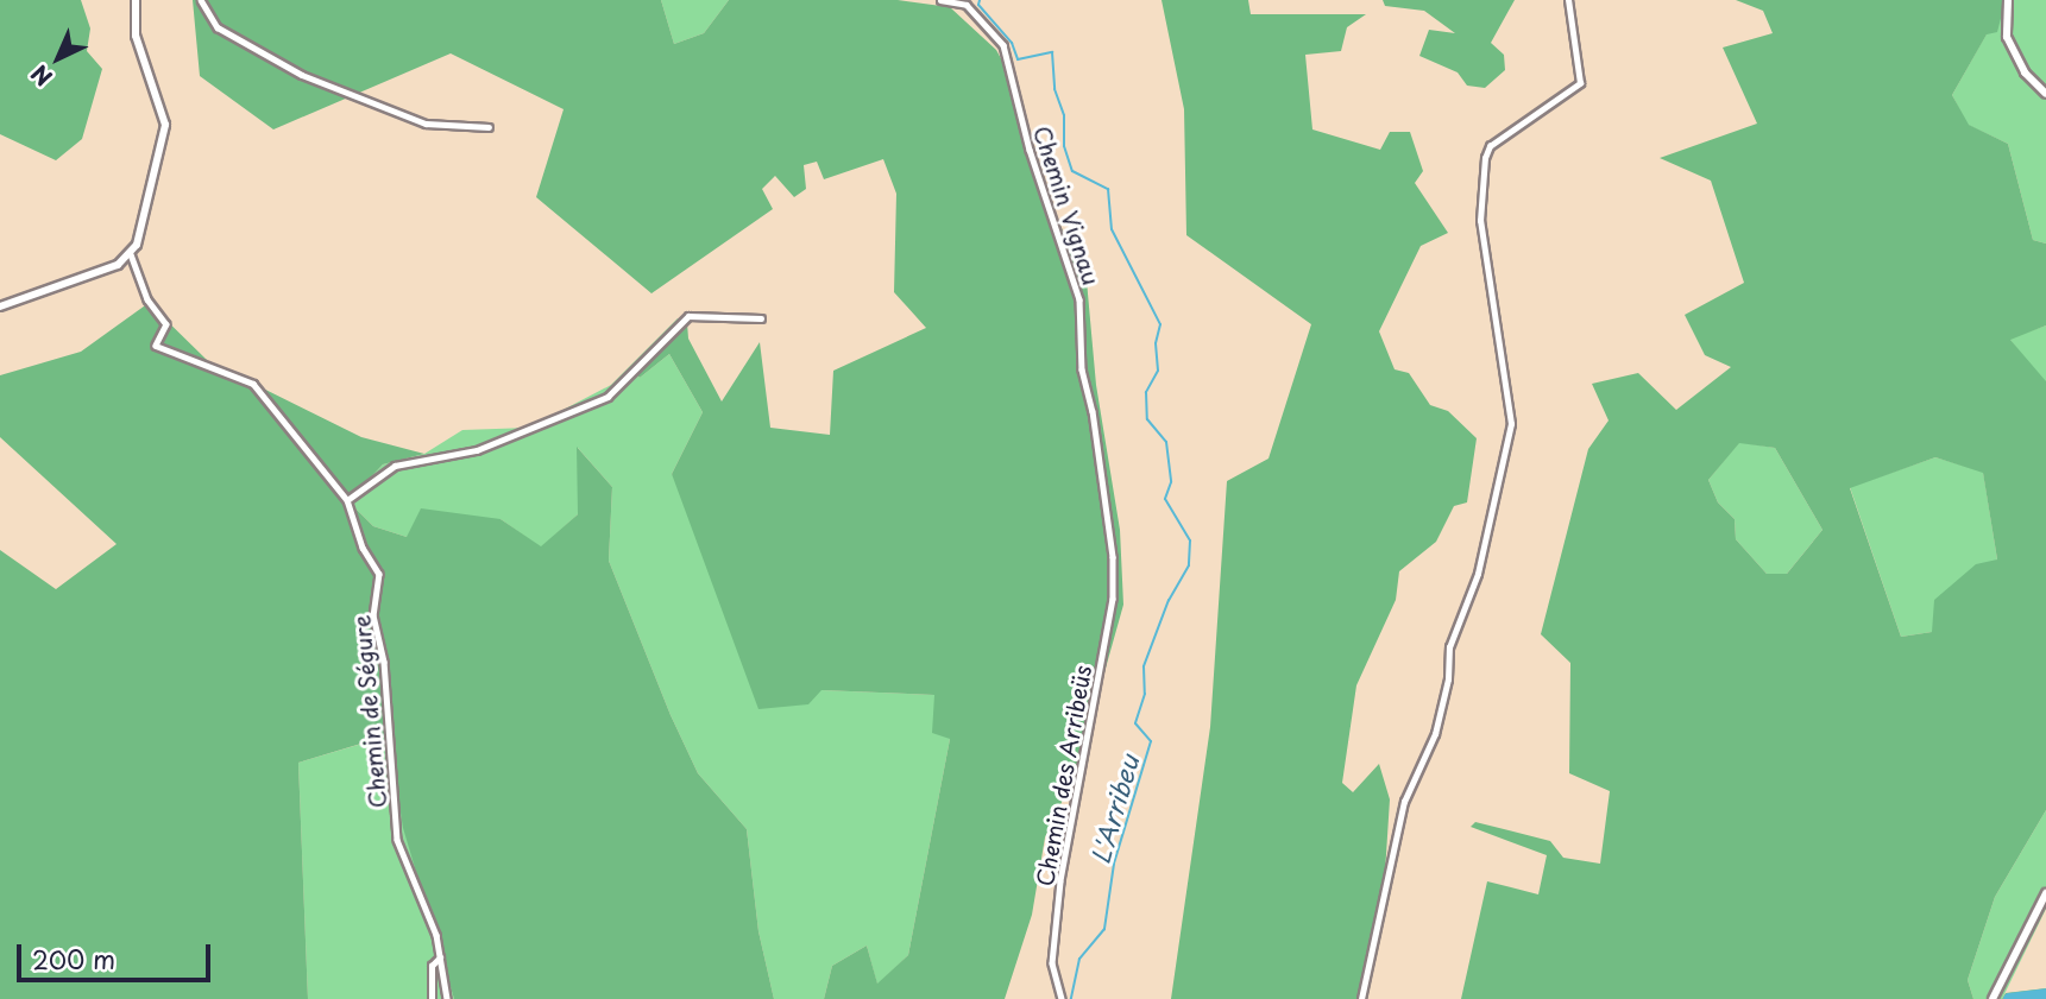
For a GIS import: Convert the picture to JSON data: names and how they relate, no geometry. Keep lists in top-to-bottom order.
{
  "streets": {
    "street": ["Chemin Vignau", "Chemin de Ségure", "Chemin des Arribeüs"]
  },
  "crossings": [
    ["Chemin Vignau", "Chemin des Arribeüs"]
  ],
  "water": ["L'Arribeu"],
  "scale_bar": "200 m",
  "north": "bottom left"
}
